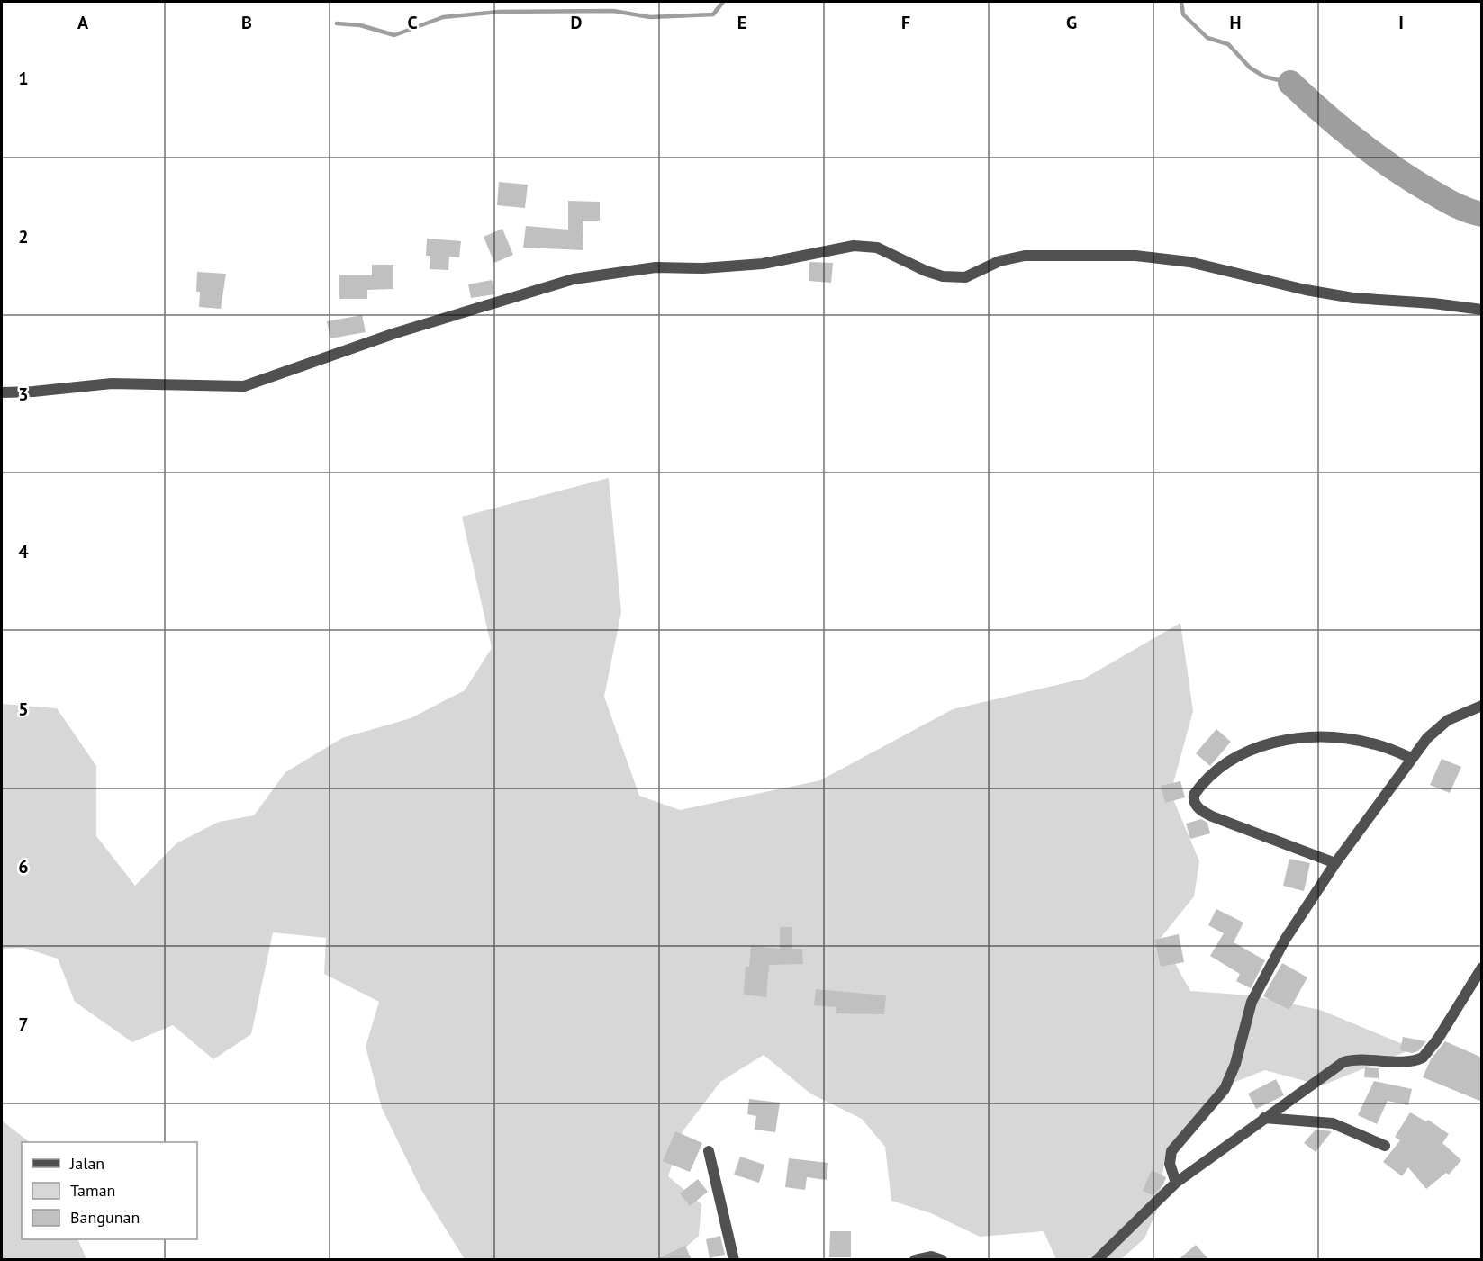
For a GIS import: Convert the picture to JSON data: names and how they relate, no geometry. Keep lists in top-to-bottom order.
{
  "legend": ["Jalan", "Taman", "Bangunan"],
  "grid": {
    "columns": [
      "A",
      "B",
      "C",
      "D",
      "E",
      "F",
      "G",
      "H",
      "I"
    ],
    "rows": [
      "1",
      "2",
      "3",
      "4",
      "5",
      "6",
      "7"
    ]
  }
}
